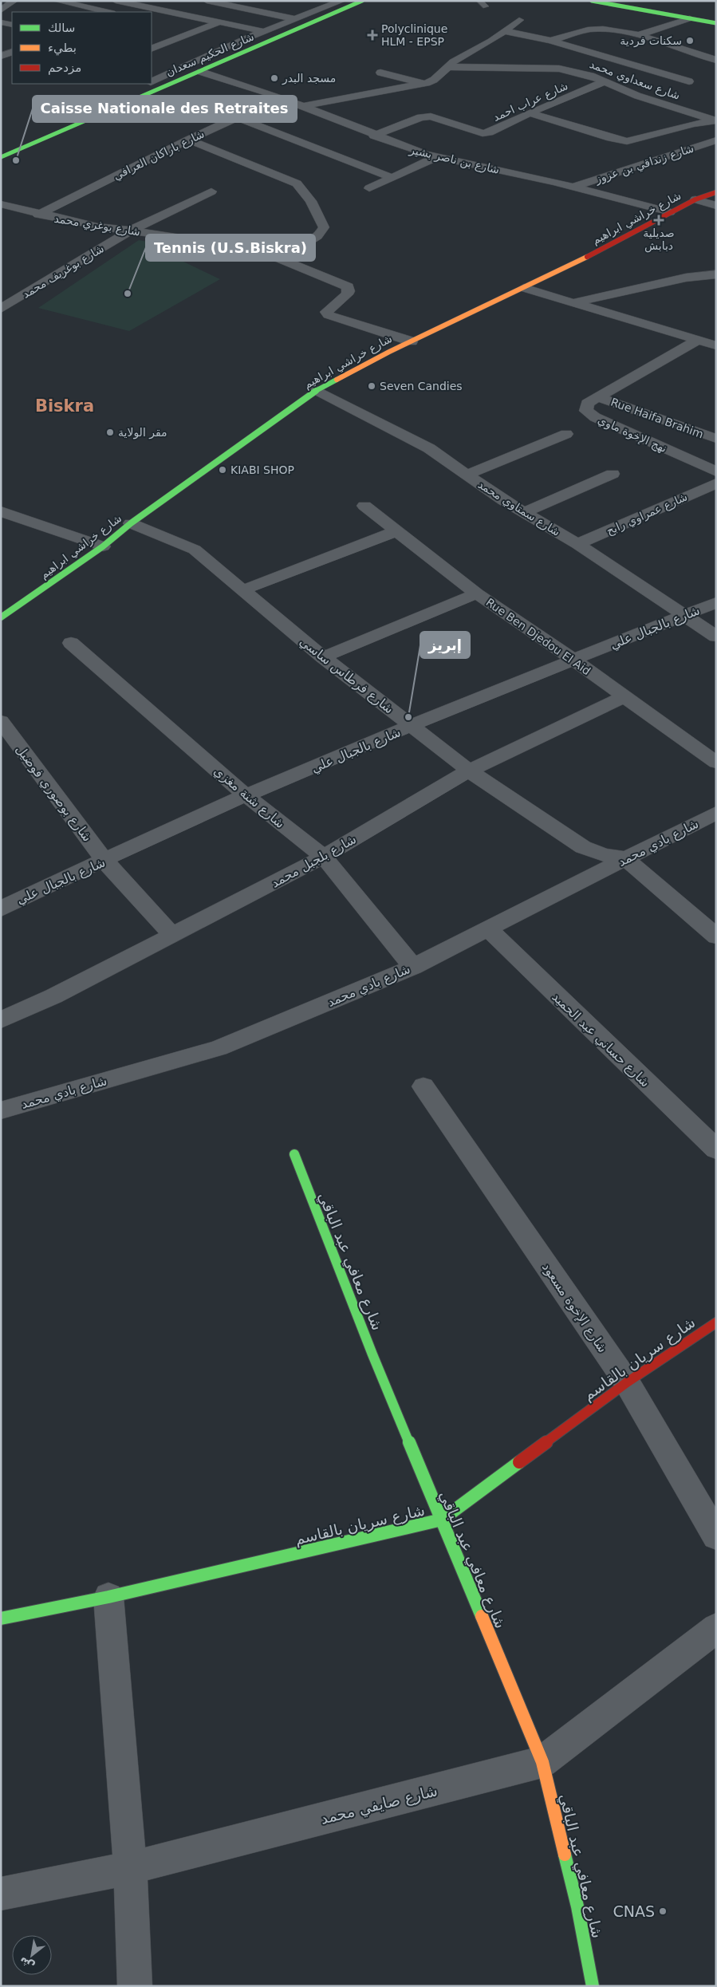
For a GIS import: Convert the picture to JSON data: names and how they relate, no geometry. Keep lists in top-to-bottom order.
{
  "streets": {
    "street": [
      "شارع الحكيم سعدان",
      "شارع سعداوي محمد",
      "شارع عراب احمد",
      "شارع باراكان العرافي",
      "شارع بن ناصر بشير",
      "شارع زنداقي بن عزوز",
      "شارع خراشي ابراهيم",
      "شارع بوغري محمد",
      "شارع بوغريف محمد",
      "Rue Haifa Brahim",
      "نهج الإخوة ماوي",
      "شارع سمتاوي محمد",
      "شارع عمراوي رابح",
      "شارع بالجبال علي",
      "Rue Ben Djedou El Aid",
      "شارع فرطاس ساسي",
      "شارع بوصوري فوضيل",
      "شارع شنة مغزي",
      "شارع بادي محمد",
      "شارع بلجبل محمد",
      "شارع حساني عبد الحميد",
      "شارع معافي عبد الباقي",
      "شارع الإخوة مسعود",
      "شارع سريان بالقاسم",
      "شارع صايفي محمد"
    ]
  },
  "crossings": [
    ["شارع الحكيم سعدان", "شارع بن ناصر بشير"],
    ["شارع سعداوي محمد", "شارع عراب احمد"],
    ["شارع عراب احمد", "شارع بن ناصر بشير"],
    ["شارع باراكان العرافي", "شارع بن ناصر بشير"],
    ["شارع باراكان العرافي", "شارع بوغري محمد"],
    ["شارع بن ناصر بشير", "شارع زنداقي بن عزوز"],
    ["شارع بن ناصر بشير", "شارع خراشي ابراهيم"],
    ["شارع خراشي ابراهيم", "شارع بوغري محمد"],
    ["شارع خراشي ابراهيم", "شارع سمتاوي محمد"],
    ["شارع خراشي ابراهيم", "شارع فرطاس ساسي"],
    ["شارع بوغري محمد", "شارع بوغريف محمد"],
    ["Rue Haifa Brahim", "نهج الإخوة ماوي"],
    ["شارع سمتاوي محمد", "شارع عمراوي رابح"],
    ["شارع سمتاوي محمد", "شارع بالجبال علي"],
    ["شارع بالجبال علي", "Rue Ben Djedou El Aid"],
    ["شارع بالجبال علي", "شارع فرطاس ساسي"],
    ["شارع بالجبال علي", "شارع بوصوري فوضيل"],
    ["شارع بالجبال علي", "شارع شنة مغزي"],
    ["Rue Ben Djedou El Aid", "شارع بلجبل محمد"],
    ["شارع فرطاس ساسي", "شارع بادي محمد"],
    ["شارع فرطاس ساسي", "شارع بلجبل محمد"],
    ["شارع بوصوري فوضيل", "شارع بلجبل محمد"],
    ["شارع شنة مغزي", "شارع بادي محمد"],
    ["شارع شنة مغزي", "شارع بلجبل محمد"],
    ["شارع بادي محمد", "شارع حساني عبد الحميد"],
    ["شارع معافي عبد الباقي", "شارع سريان بالقاسم"],
    ["شارع معافي عبد الباقي", "شارع صايفي محمد"],
    ["شارع الإخوة مسعود", "شارع سريان بالقاسم"]
  ],
  "districts": ["Biskra"],
  "places": {
    "health": ["Polyclinique HLM - EPSP", "صديلية دبابش"],
    "other": [
      "سكنات فردية",
      "مسجد البدر",
      "Caisse Nationale des Retraites",
      "Tennis (U.S.Biskra)",
      "Seven Candies",
      "مقر الولاية",
      "KIABI SHOP",
      "إبريز",
      "CNAS"
    ]
  },
  "legend": ["سالك", "بطيء", "مزدحم"],
  "north": "bottom left"
}
